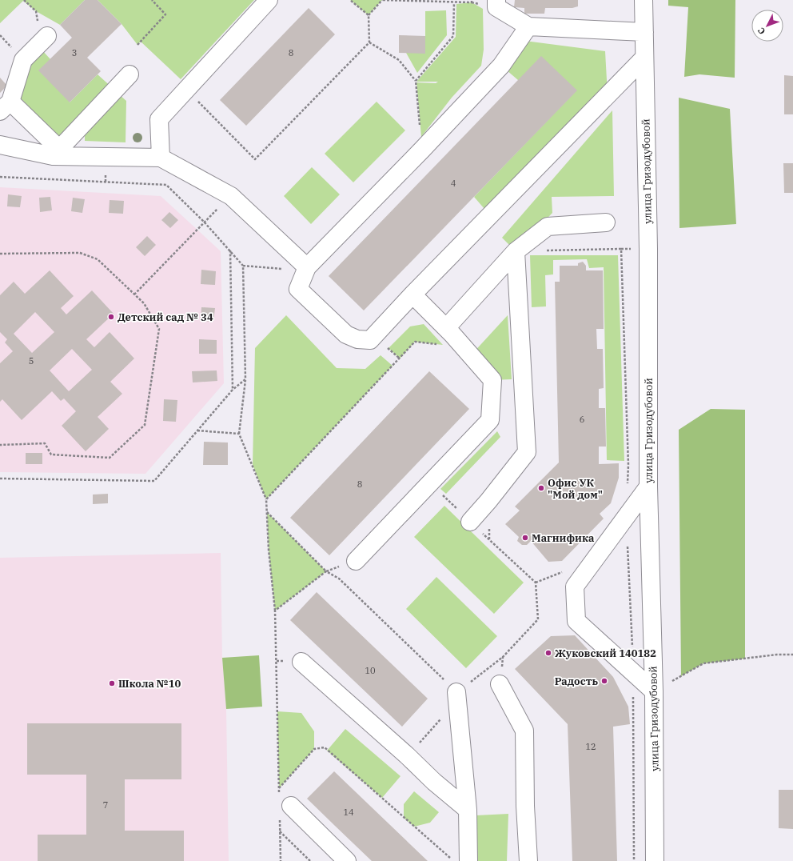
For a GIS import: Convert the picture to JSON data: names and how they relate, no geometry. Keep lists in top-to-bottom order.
{
  "streets": {
    "street": ["улица Гризодубовой"]
  },
  "places": [
    "Детский сад № 34",
    "Офис УК \"Мой дом\"",
    "Магнифика",
    "Жуковский 140182",
    "Радость",
    "Школа №10"
  ],
  "house_numbers": [
    "3",
    "8",
    "4",
    "5",
    "6",
    "8",
    "10",
    "12",
    "7",
    "14"
  ],
  "north": "bottom left"
}
